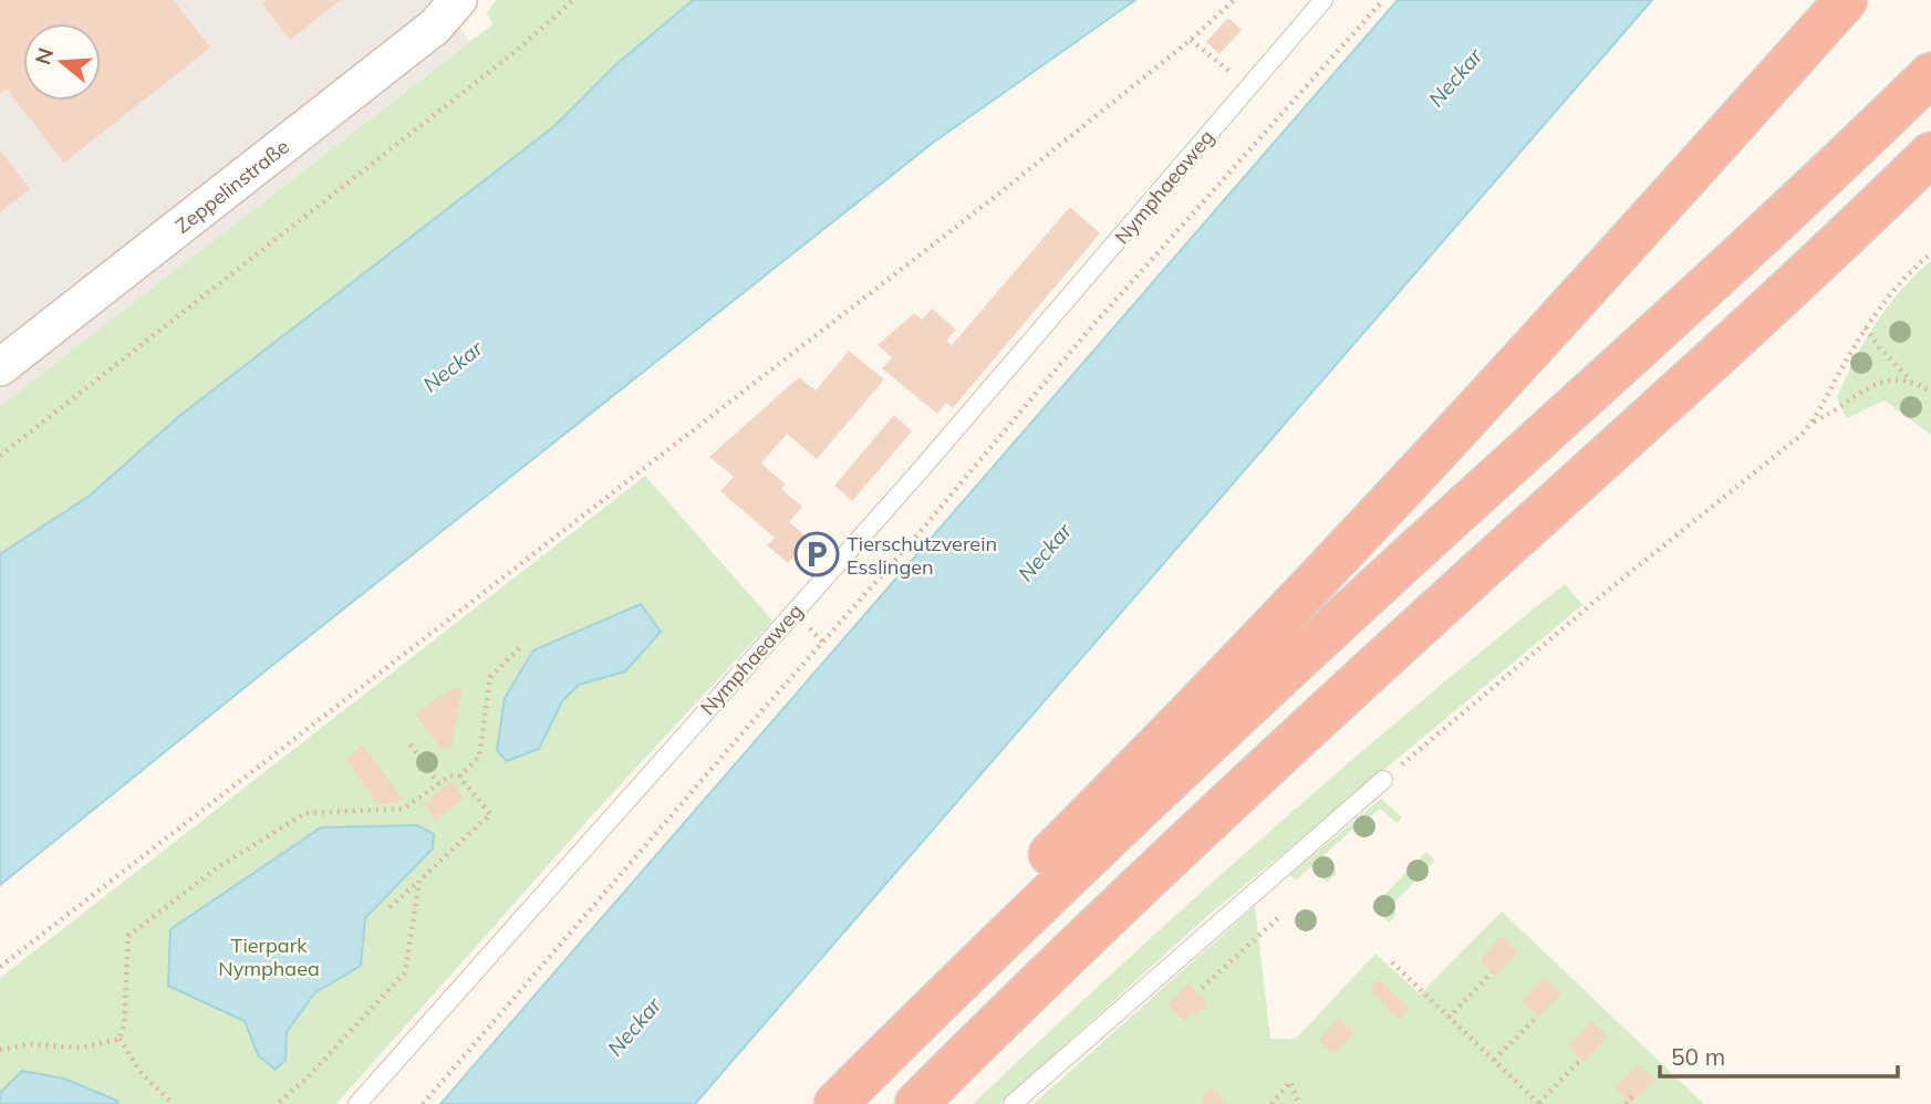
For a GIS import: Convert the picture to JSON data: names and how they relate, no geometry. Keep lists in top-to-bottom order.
{
  "streets": {
    "street": ["Zeppelinstraße"],
    "lane": ["Nymphaeaweg"]
  },
  "water": ["Neckar"],
  "parks": ["Tierpark Nymphaea"],
  "places": {
    "parking": ["Tierschutzverein Esslingen"]
  },
  "scale_bar": "50 m",
  "north": "left"
}
